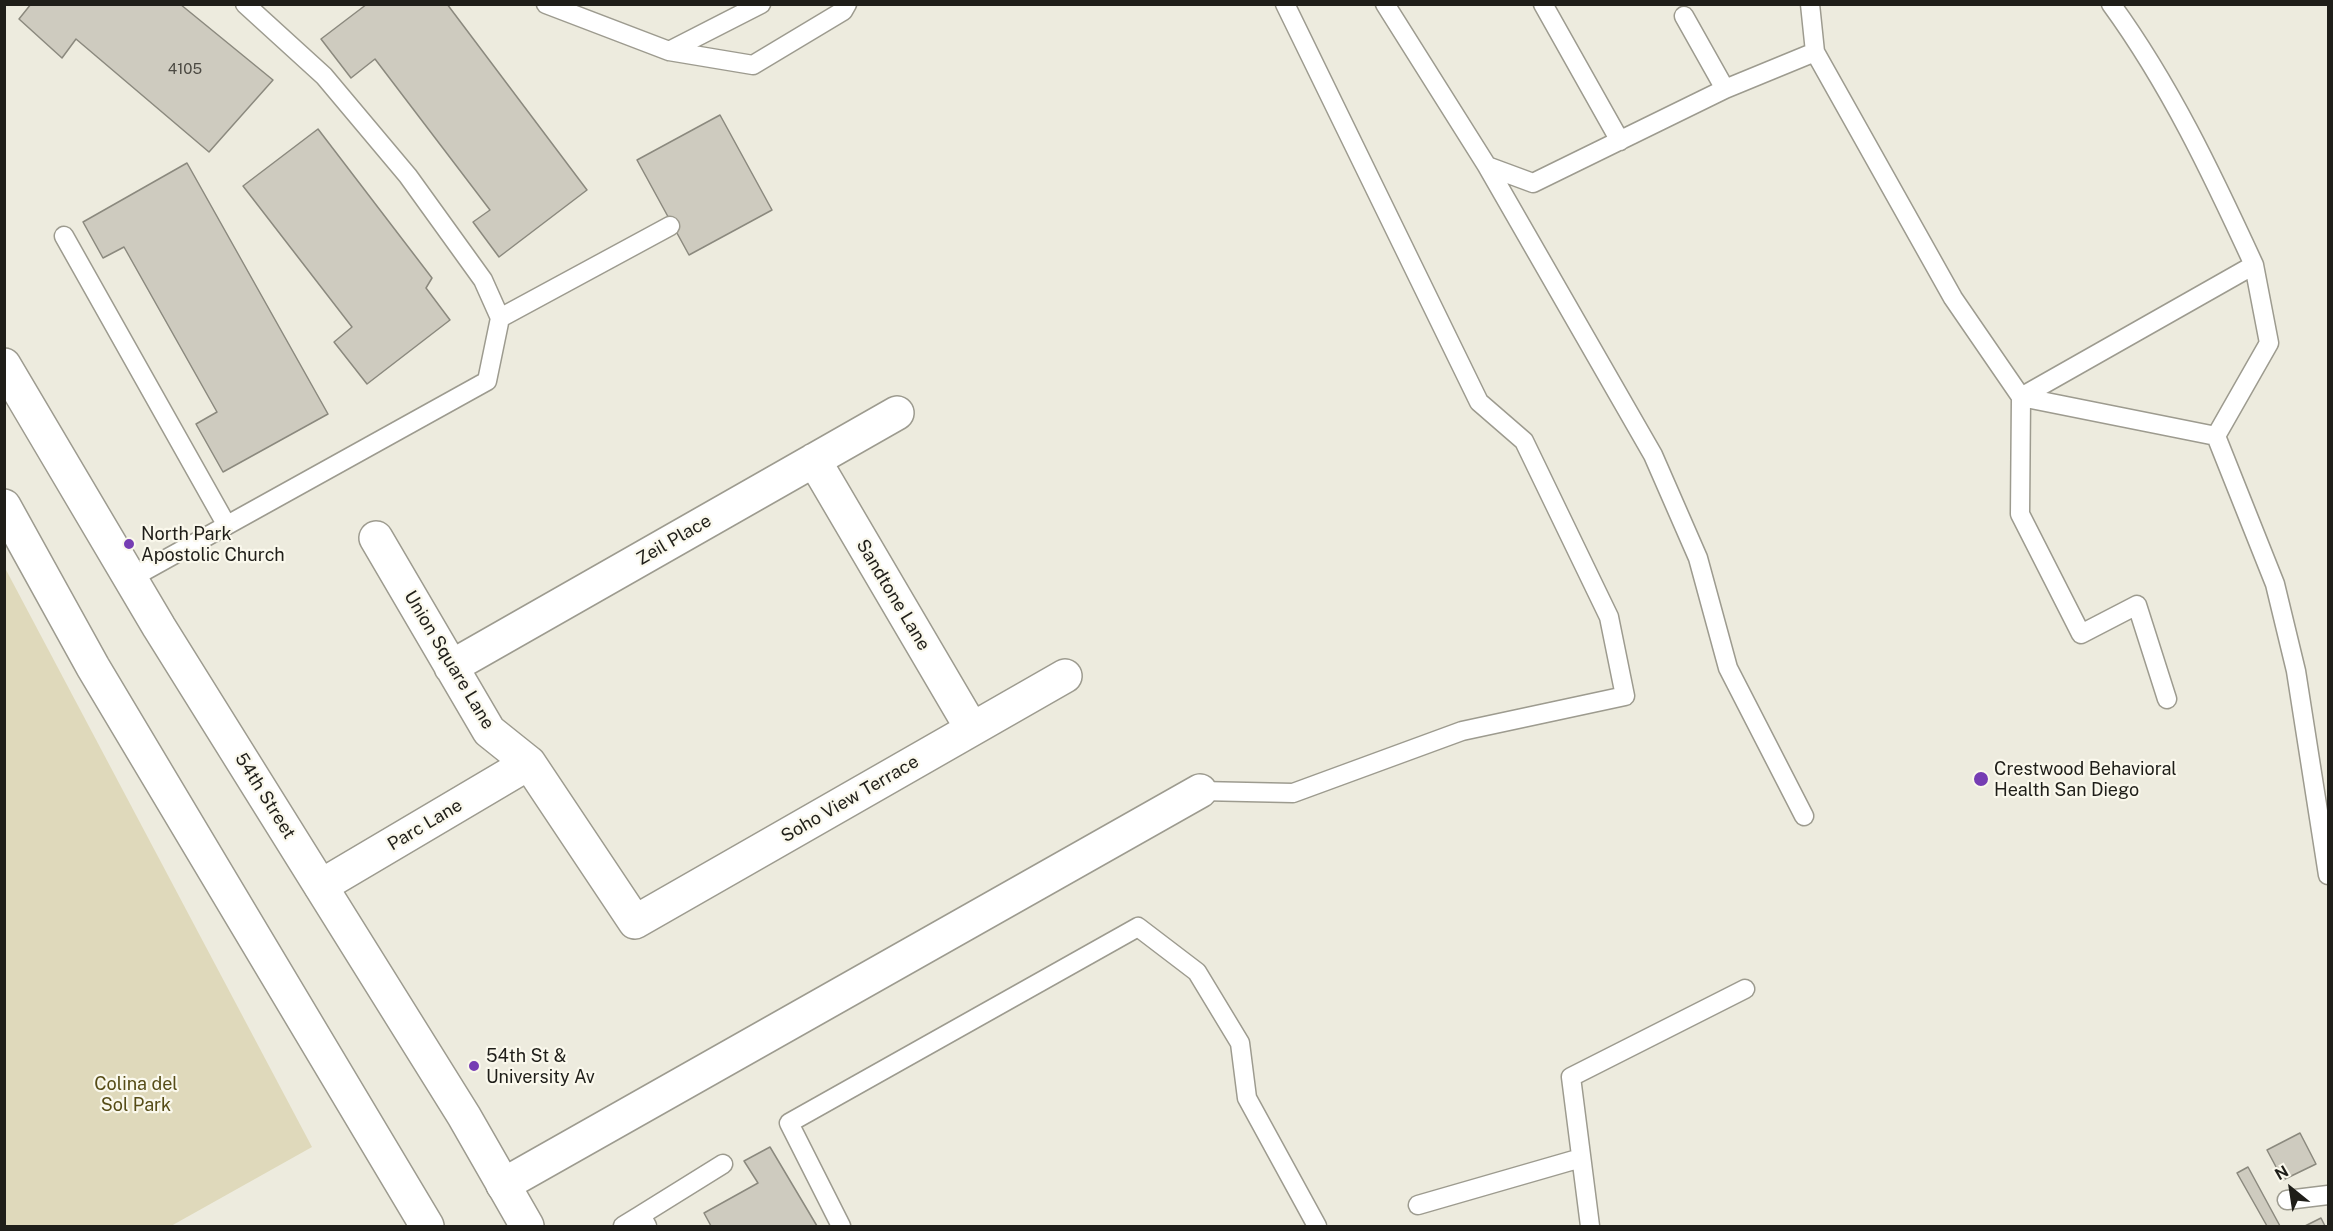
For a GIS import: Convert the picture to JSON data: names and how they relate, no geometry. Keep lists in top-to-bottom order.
{
  "streets": {
    "street": [
      "Zeil Place",
      "Sandtone Lane",
      "Union Square Lane",
      "54th Street",
      "Soho View Terrace",
      "Parc Lane"
    ]
  },
  "crossings": [
    ["Zeil Place", "Sandtone Lane"],
    ["Zeil Place", "Union Square Lane"],
    ["Sandtone Lane", "Soho View Terrace"],
    ["Union Square Lane", "Soho View Terrace"],
    ["Union Square Lane", "Parc Lane"],
    ["54th Street", "Parc Lane"]
  ],
  "parks": ["Colina del Sol Park"],
  "places": ["North Park Apostolic Church", "Crestwood Behavioral Health San Diego", "54th St & University Av"],
  "house_numbers": ["4105"],
  "north": "top left"
}
